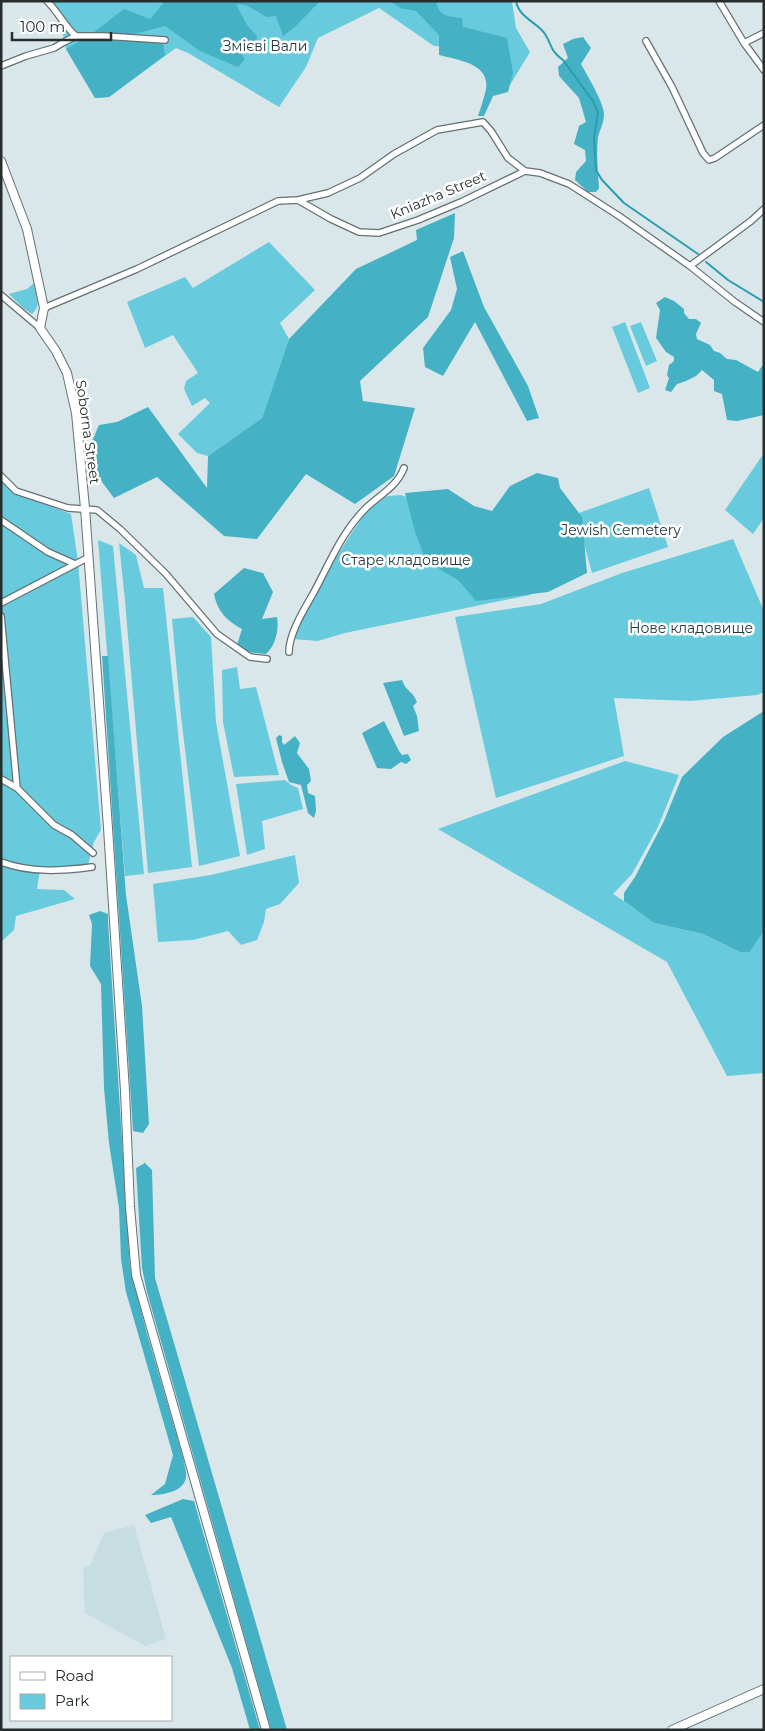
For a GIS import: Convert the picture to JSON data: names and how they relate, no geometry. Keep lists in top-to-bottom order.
{
  "streets": {
    "main road": ["Soborna Street"],
    "street": ["Kniazha Street"]
  },
  "parks": [
    "Змієві Вали",
    "Jewish Cemetery",
    "Старе кладовище",
    "Нове кладовище"
  ],
  "legend": ["Road", "Park"],
  "scale_bar": "100 m"
}
